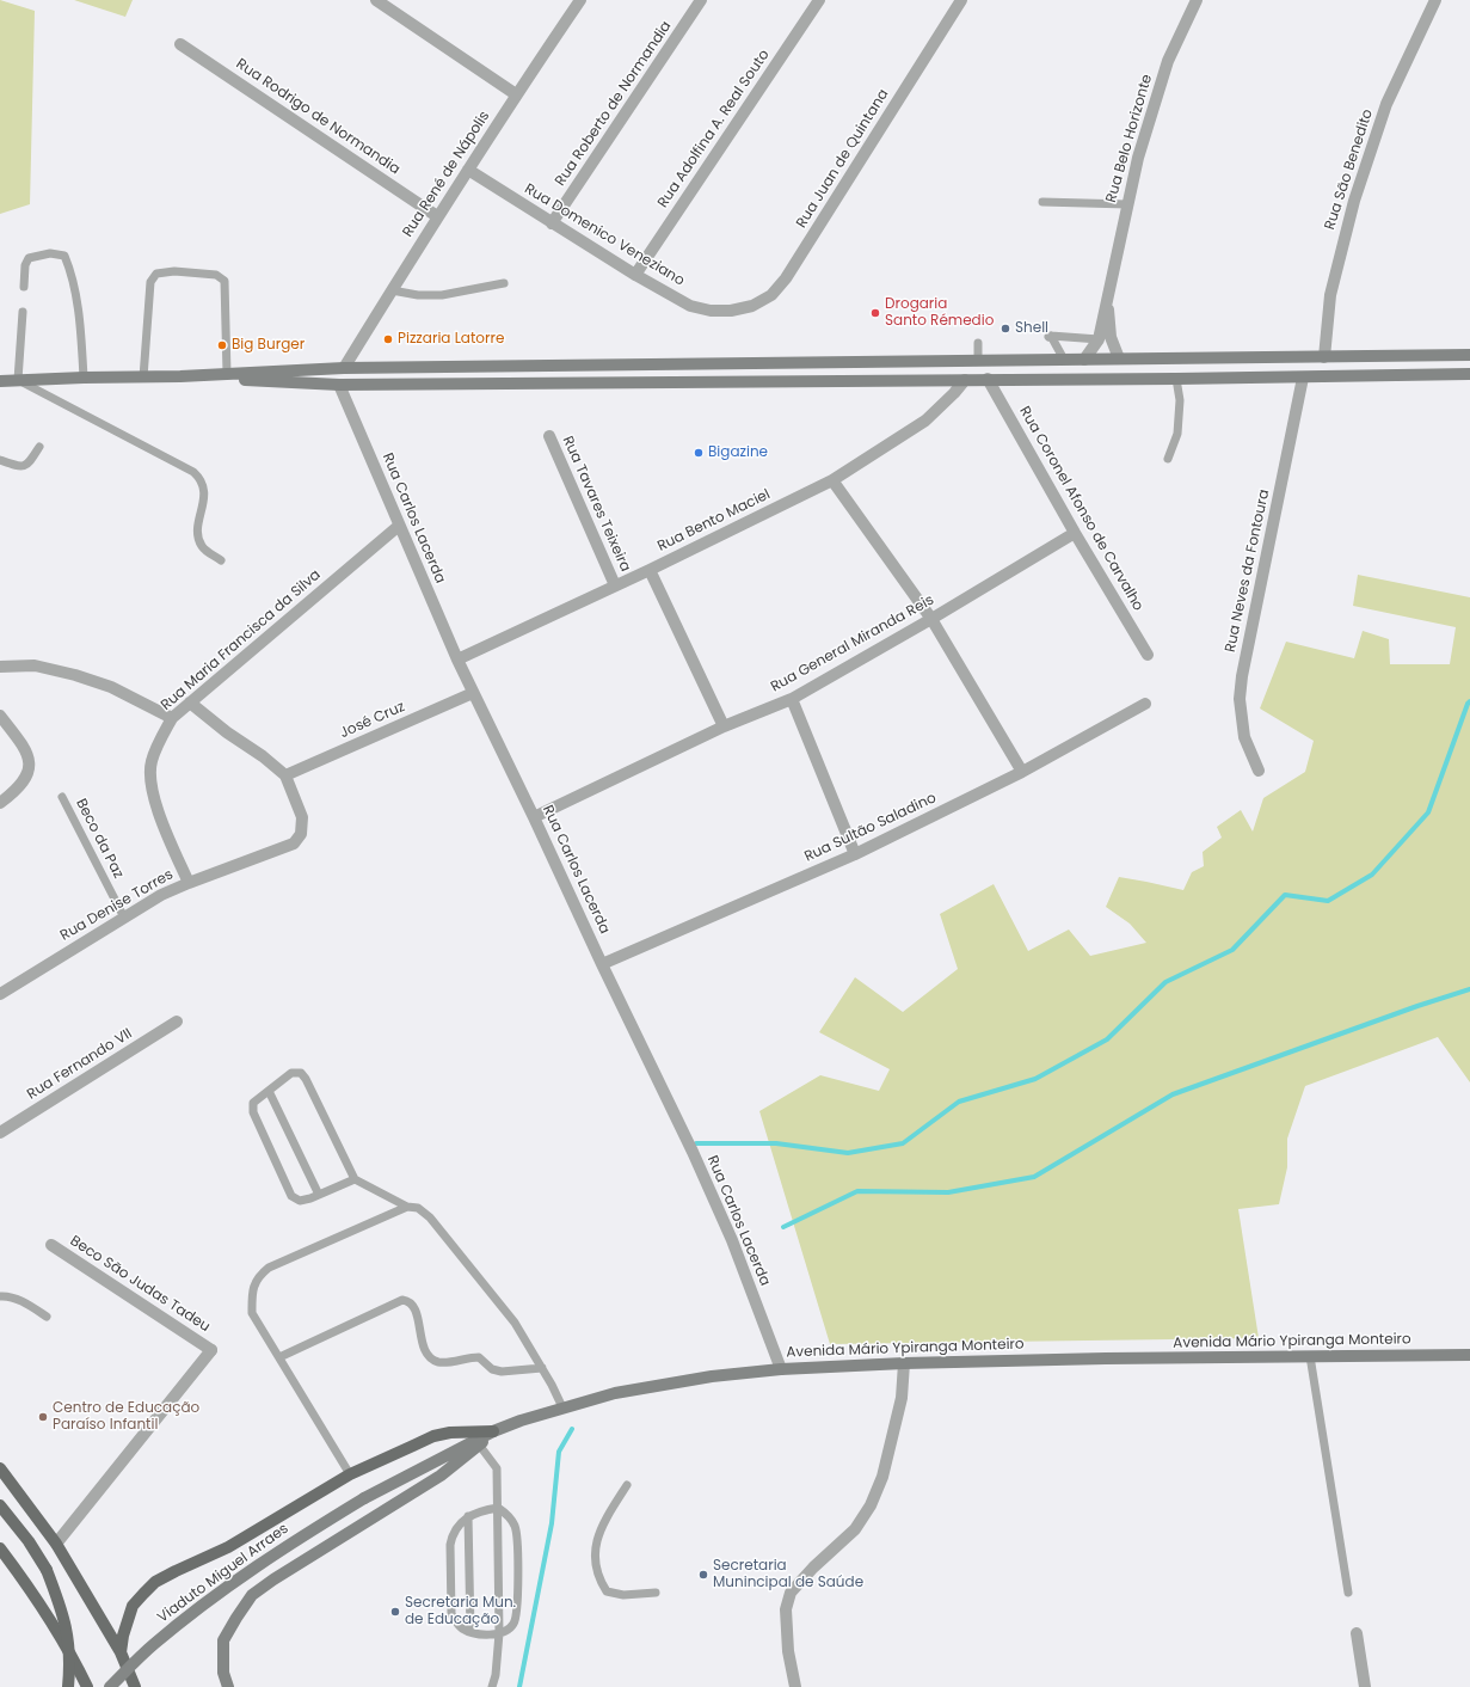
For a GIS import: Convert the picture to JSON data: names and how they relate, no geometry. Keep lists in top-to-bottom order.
{
  "streets": {
    "main road": ["Avenida Mário Ypiranga Monteiro", "Viaduto Miguel Arraes"],
    "street": [
      "Rua Roberto de Normandia",
      "Rua Rodrigo de Normandia",
      "Rua Adolfina A. Real Souto",
      "Rua Belo Horizonte",
      "Rua Juan de Quintana",
      "Rua São Benedito",
      "Rua René de Nápolis",
      "Rua Domenico Veneziano",
      "Rua Tavares Teixeira",
      "Rua Coronel Afonso de Carvalho",
      "Rua Carlos Lacerda",
      "Rua Bento Maciel",
      "Rua Neves da Fontoura",
      "Rua Maria Francisca da Silva",
      "Rua General Miranda Reis",
      "José Cruz",
      "Rua Sultão Saladino",
      "Rua Denise Torres",
      "Rua Fernando VII",
      "Beco São Judas Tadeu"
    ],
    "lane": ["Beco da Paz"]
  },
  "crossings": [
    ["Rua Roberto de Normandia", "Rua Domenico Veneziano"],
    ["Rua Rodrigo de Normandia", "Rua René de Nápolis"],
    ["Rua Adolfina A. Real Souto", "Rua Domenico Veneziano"],
    ["Rua Juan de Quintana", "Rua Domenico Veneziano"],
    ["Rua René de Nápolis", "Rua Domenico Veneziano"],
    ["Rua Tavares Teixeira", "Rua Bento Maciel"],
    ["Rua Coronel Afonso de Carvalho", "Rua General Miranda Reis"],
    ["Rua Carlos Lacerda", "Rua Bento Maciel"],
    ["Rua Carlos Lacerda", "Rua Maria Francisca da Silva"],
    ["Rua Carlos Lacerda", "Rua General Miranda Reis"],
    ["Rua Carlos Lacerda", "José Cruz"],
    ["Rua Carlos Lacerda", "Rua Sultão Saladino"],
    ["Rua Carlos Lacerda", "Avenida Mário Ypiranga Monteiro"],
    ["Rua Maria Francisca da Silva", "Rua Denise Torres"],
    ["José Cruz", "Rua Denise Torres"],
    ["Beco da Paz", "Rua Denise Torres"],
    ["Avenida Mário Ypiranga Monteiro", "Viaduto Miguel Arraes"]
  ],
  "places": [
    "Drogaria Santo Rémedio",
    "Shell",
    "Pizzaria Latorre",
    "Big Burger",
    "Bigazine",
    "Centro de Educação Paraíso Infantil",
    "Secretaria Munincipal de Saúde",
    "Secretaria Mun. de Educação"
  ]
}
